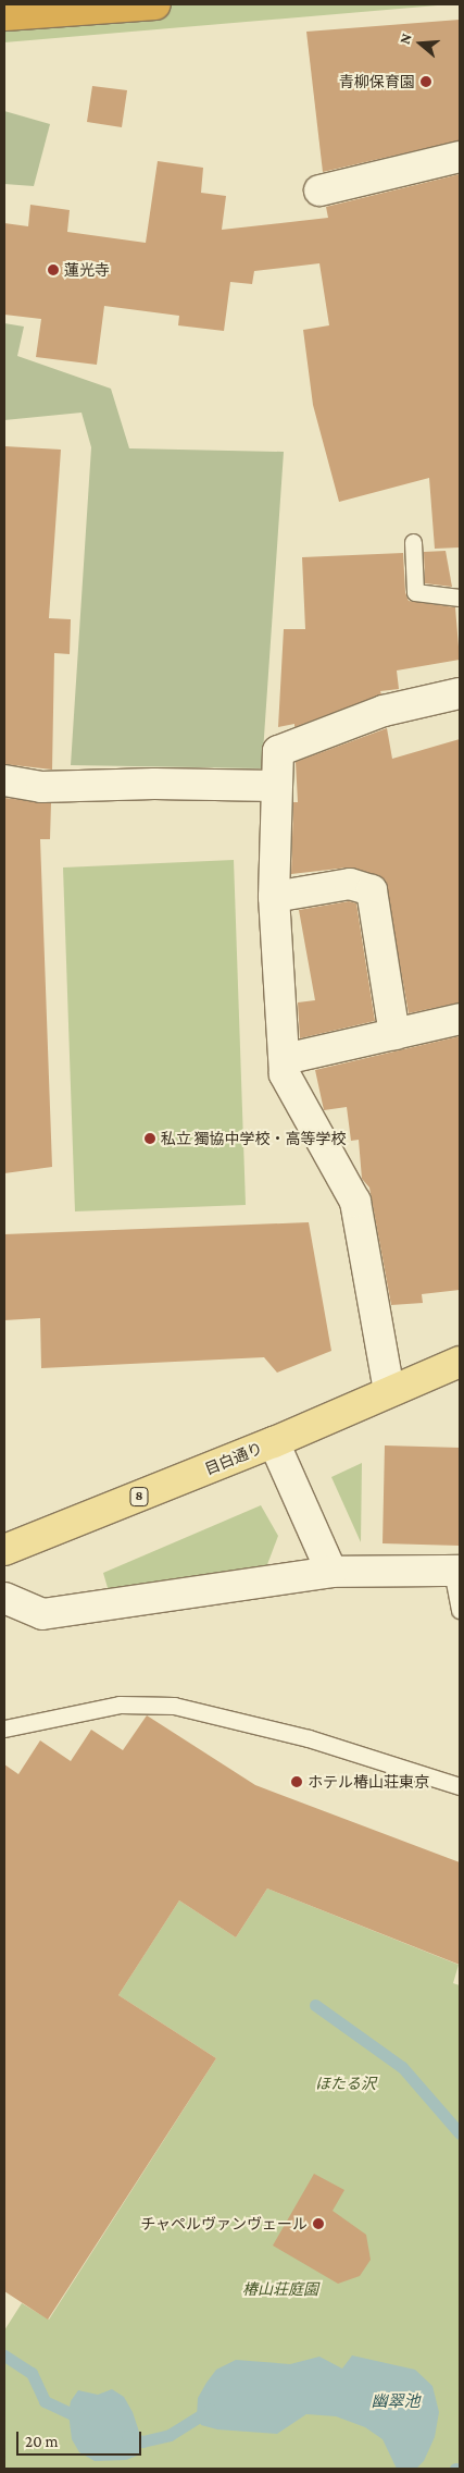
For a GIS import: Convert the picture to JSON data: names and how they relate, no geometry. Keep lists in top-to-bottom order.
{
  "streets": {
    "main road": ["目白通り", "8"]
  },
  "water": ["幽翠池"],
  "parks": ["ほたる沢", "椿山荘庭園"],
  "places": [
    "青柳保育園",
    "蓮光寺",
    "私立 獨協中学校・高等学校",
    "ホテル椿山荘東京",
    "チャペルヴァンヴェール"
  ],
  "scale_bar": "20 m",
  "north": "left"
}
